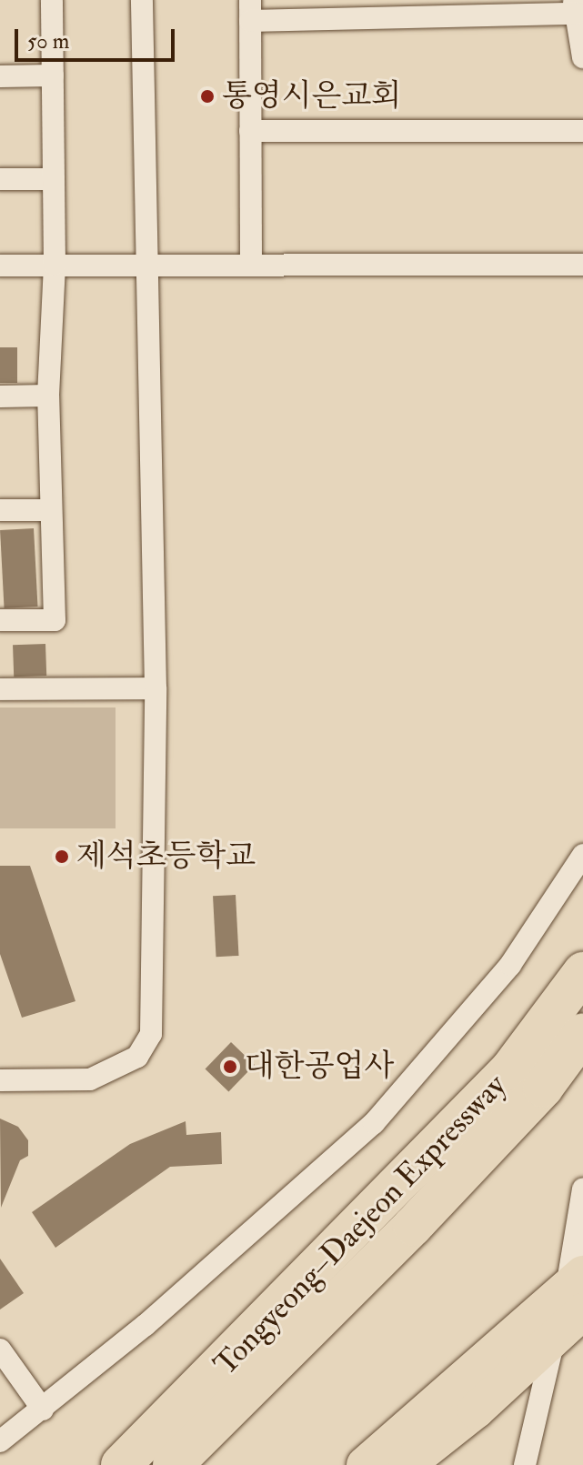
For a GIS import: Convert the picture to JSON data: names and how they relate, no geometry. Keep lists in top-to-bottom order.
{
  "streets": {
    "highway": ["Tongyeong–Daejeon Expressway"]
  },
  "places": ["통영시은교회", "제석초등학교", "대한공업사"],
  "scale_bar": "50 m"
}
